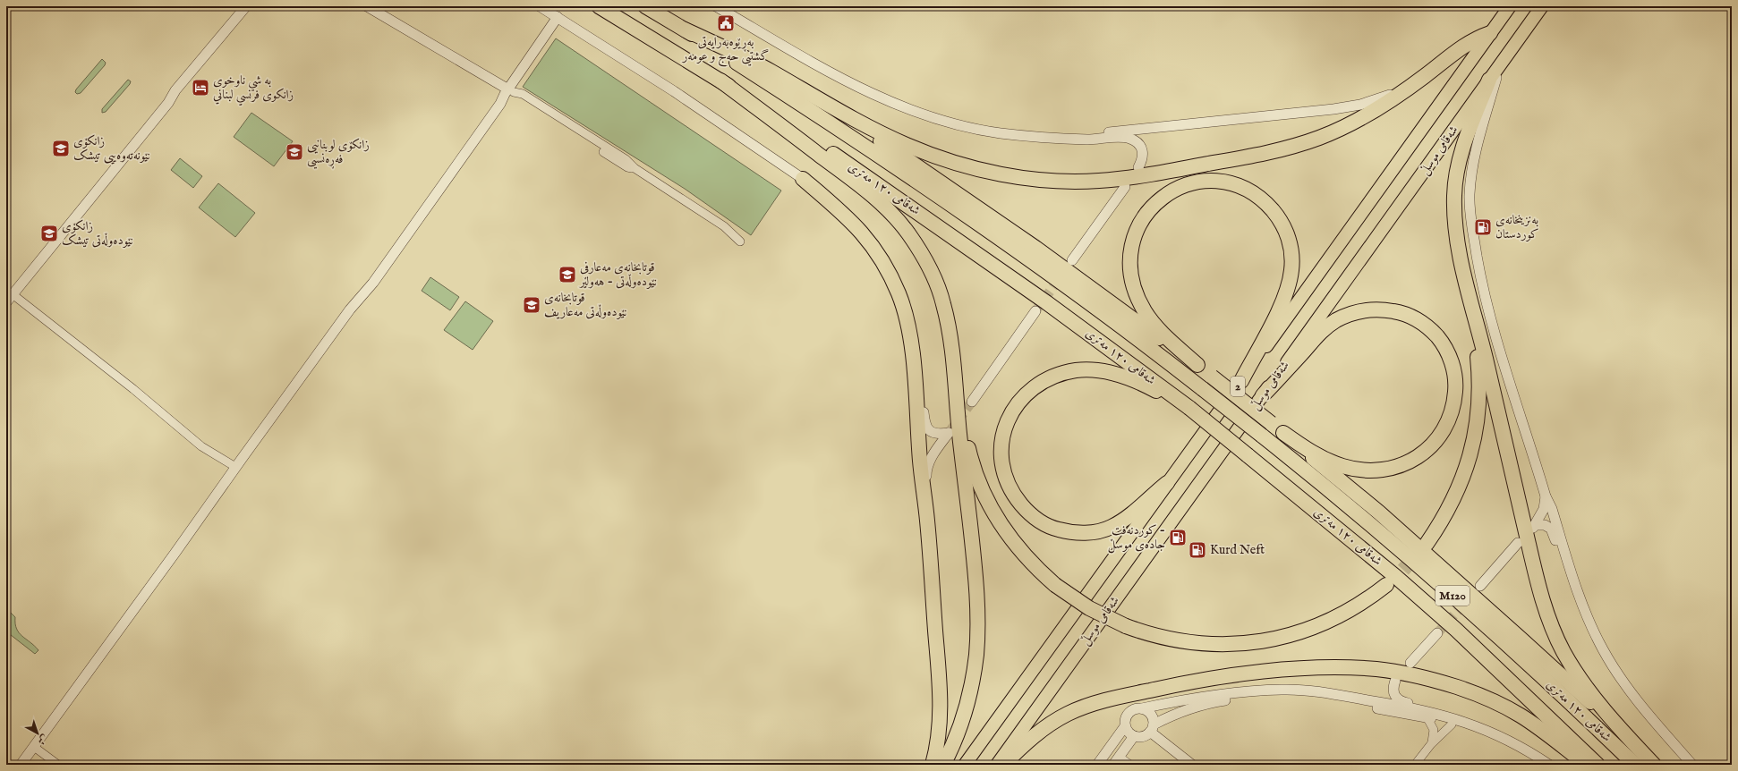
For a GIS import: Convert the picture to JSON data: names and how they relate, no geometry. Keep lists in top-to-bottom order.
{
  "streets": {
    "highway": [
      "شەقامی موسڵ",
      "شەقامی ١٢٠ مەتری",
      "2",
      "M120"
    ]
  },
  "places": {
    "public building": ["بەڕێوەبەرایەتی گشتیی حەج و عومەر"],
    "hotel": ["به شي ناوخوى زانكوى فرنسي لبناني"],
    "school or university": [
      "زانکۆی نێونەتەوەییی تیشک",
      "زانکۆی لوبنانیی فەڕەنسیی",
      "زانکۆی نێودەوڵەتی تیشک",
      "قوتابخانەی مەعارفی نێودەوڵەتی - هەولێر",
      "قوتابخانەی نێودەوڵەتی مەعاریف"
    ],
    "fuel station": ["بەنزینخانەی کوردستان", "کوردنەفت - جادەی موسڵ", "Kurd Neft"]
  },
  "north": "bottom right"
}
